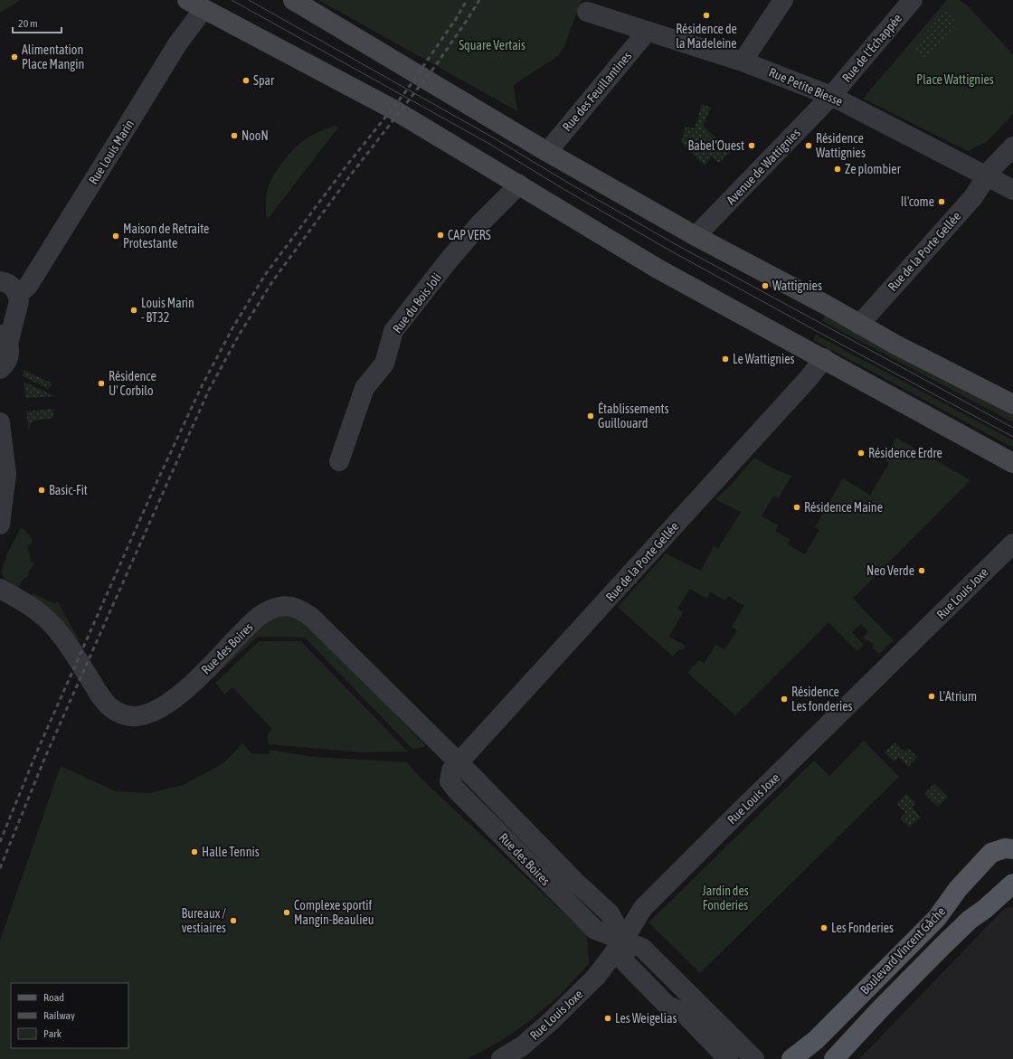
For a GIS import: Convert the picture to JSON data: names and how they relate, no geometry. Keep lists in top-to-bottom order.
{
  "streets": {
    "main road": ["Boulevard Vincent Gâche"],
    "street": [
      "Rue de l'Échappée",
      "Rue Petite Biesse",
      "Rue des Feuillantines",
      "Rue Louis Marin",
      "Avenue de Wattignies",
      "Rue de la Porte Gellée",
      "Rue du Bois Joli",
      "Rue Louis Joxe",
      "Rue des Boires"
    ]
  },
  "crossings": [
    ["Rue de l'Échappée", "Rue Petite Biesse"],
    ["Rue de l'Échappée", "Avenue de Wattignies"],
    ["Rue Petite Biesse", "Rue des Feuillantines"],
    ["Rue Petite Biesse", "Avenue de Wattignies"],
    ["Rue Petite Biesse", "Rue de la Porte Gellée"],
    ["Rue de la Porte Gellée", "Rue des Boires"],
    ["Rue Louis Joxe", "Rue des Boires"]
  ],
  "parks": ["Square Vertais", "Place Wattignies", "Jardin des Fonderies"],
  "places": [
    "Résidence de la Madeleine",
    "Alimentation Place Mangin",
    "Spar",
    "NooN",
    "Babel'Ouest",
    "Résidence Wattignies",
    "Ze plombier",
    "Il'come",
    "CAP VERS",
    "Maison de Retraite Protestante",
    "Wattignies",
    "Louis Marin - BT32",
    "Le Wattignies",
    "Résidence U' Corbilo",
    "Établissements Guillouard",
    "Résidence Erdre",
    "Basic-Fit",
    "Résidence Maine",
    "Neo Verde",
    "L'Atrium",
    "Résidence Les fonderies",
    "Halle Tennis",
    "Complexe sportif Mangin-Beaulieu",
    "Bureaux / vestiaires",
    "Les Fonderies",
    "Les Weigelias"
  ],
  "legend": ["Road", "Railway", "Park"],
  "scale_bar": "20 m"
}
